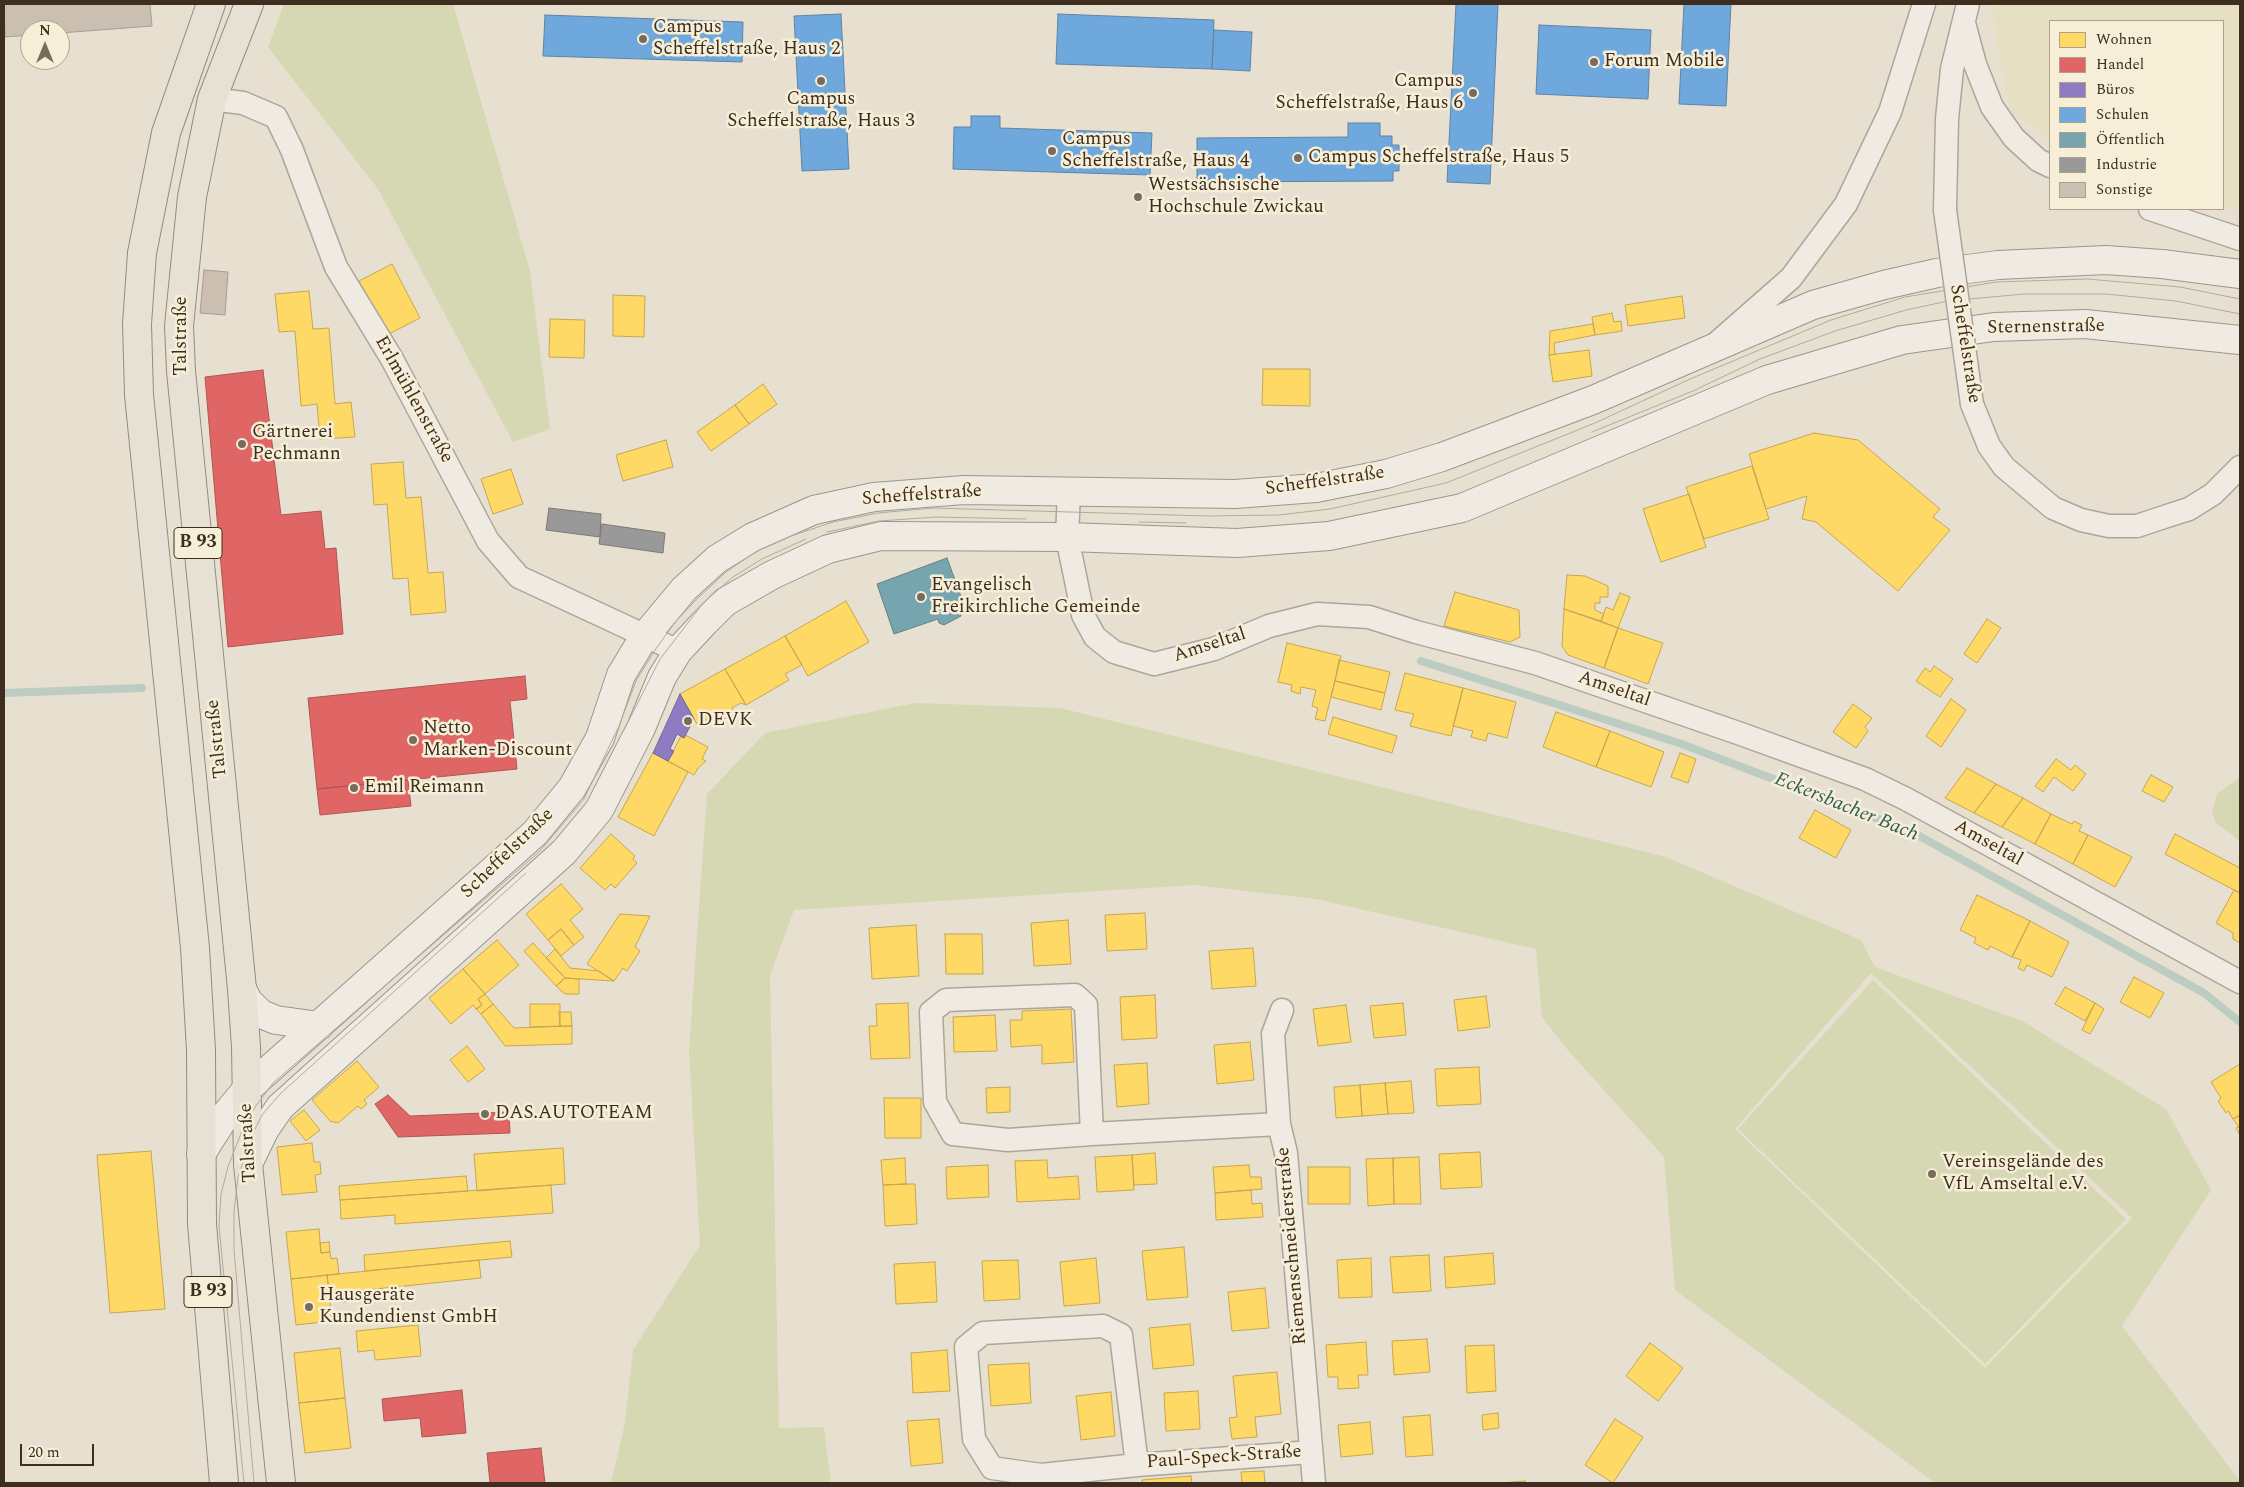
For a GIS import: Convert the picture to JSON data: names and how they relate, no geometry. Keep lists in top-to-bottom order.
{
  "streets": {
    "main road": ["Talstraße", "B 93"],
    "street": [
      "Sternenstraße",
      "Scheffelstraße",
      "Erlmühlenstraße",
      "Amseltal",
      "Riemenschneiderstraße",
      "Paul-Speck-Straße"
    ]
  },
  "crossings": [
    ["Sternenstraße", "Scheffelstraße"],
    ["Talstraße", "Scheffelstraße"],
    ["Talstraße", "Erlmühlenstraße"],
    ["Scheffelstraße", "Erlmühlenstraße"],
    ["Scheffelstraße", "Amseltal"],
    ["Riemenschneiderstraße", "Paul-Speck-Straße"]
  ],
  "water": ["Eckersbacher Bach"],
  "places": [
    "Campus Scheffelstraße, Haus 2",
    "Forum Mobile",
    "Campus Scheffelstraße, Haus 3",
    "Campus Scheffelstraße, Haus 6",
    "Campus Scheffelstraße, Haus 4",
    "Campus Scheffelstraße, Haus 5",
    "Westsächsische Hochschule Zwickau",
    "Gärtnerei Pechmann",
    "Evangelisch Freikirchliche Gemeinde",
    "DEVK",
    "Netto Marken-Discount",
    "Emil Reimann",
    "DAS.AUTOTEAM",
    "Vereinsgelände des VfL Amseltal e.V.",
    "Hausgeräte Kundendienst GmbH"
  ],
  "legend": [
    "Wohnen",
    "Handel",
    "Büros",
    "Schulen",
    "Öffentlich",
    "Industrie",
    "Sonstige"
  ],
  "scale_bar": "20 m",
  "north": "top"
}
